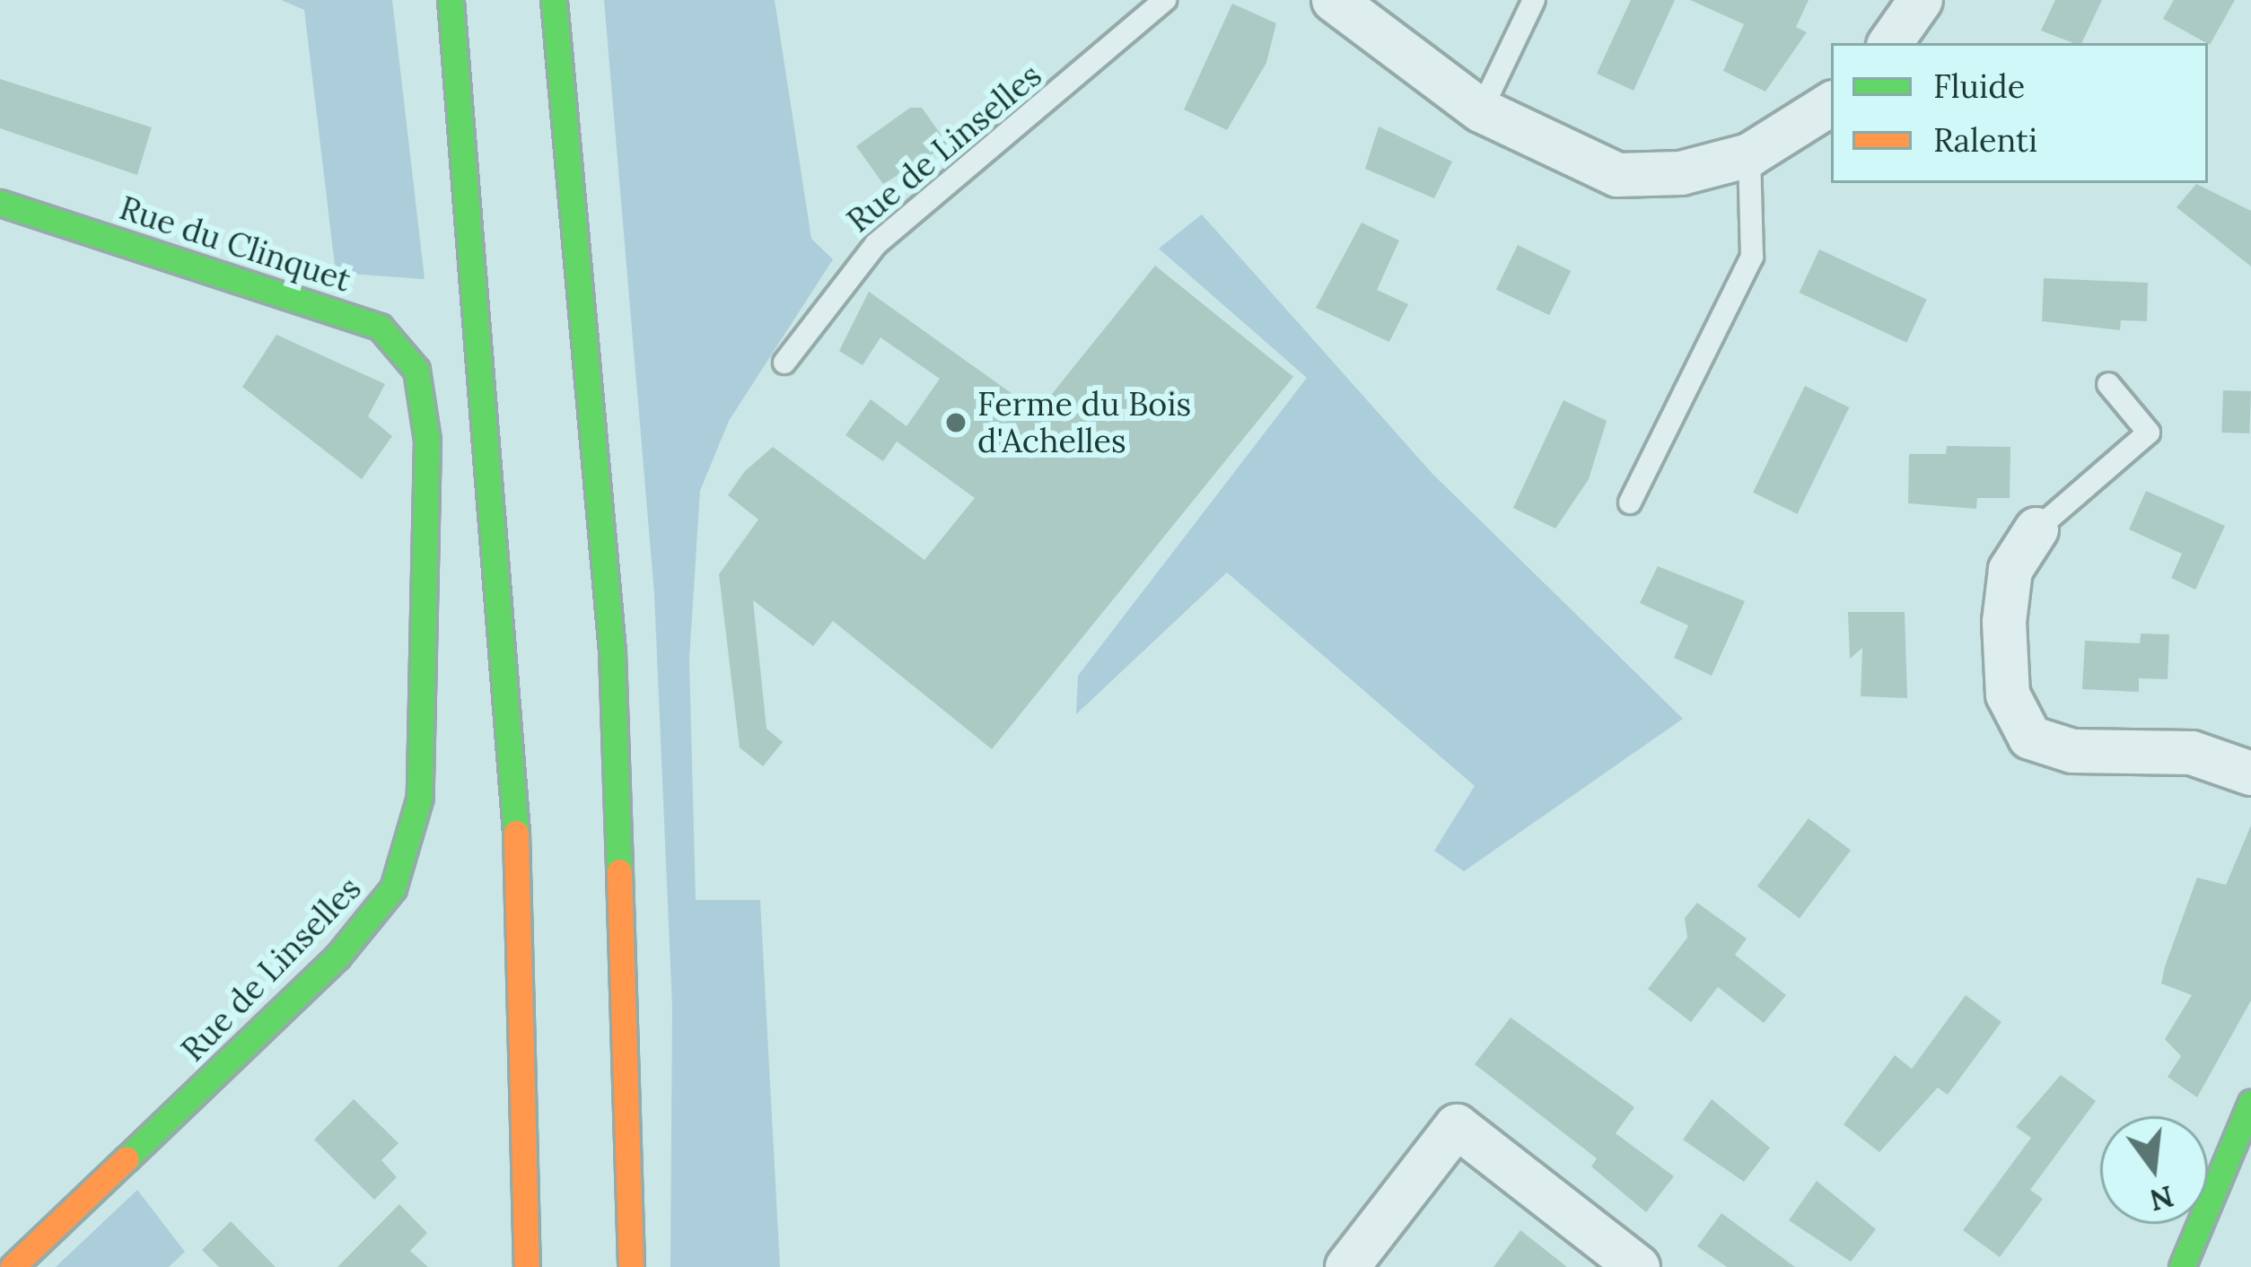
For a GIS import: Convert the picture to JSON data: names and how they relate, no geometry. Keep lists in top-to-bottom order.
{
  "streets": {
    "main road": ["Rue de Linselles", "Rue du Clinquet"]
  },
  "crossings": [
    ["Rue de Linselles", "Rue du Clinquet"]
  ],
  "places": ["Ferme du Bois d'Achelles"],
  "legend": ["Fluide", "Ralenti"],
  "north": "bottom"
}
